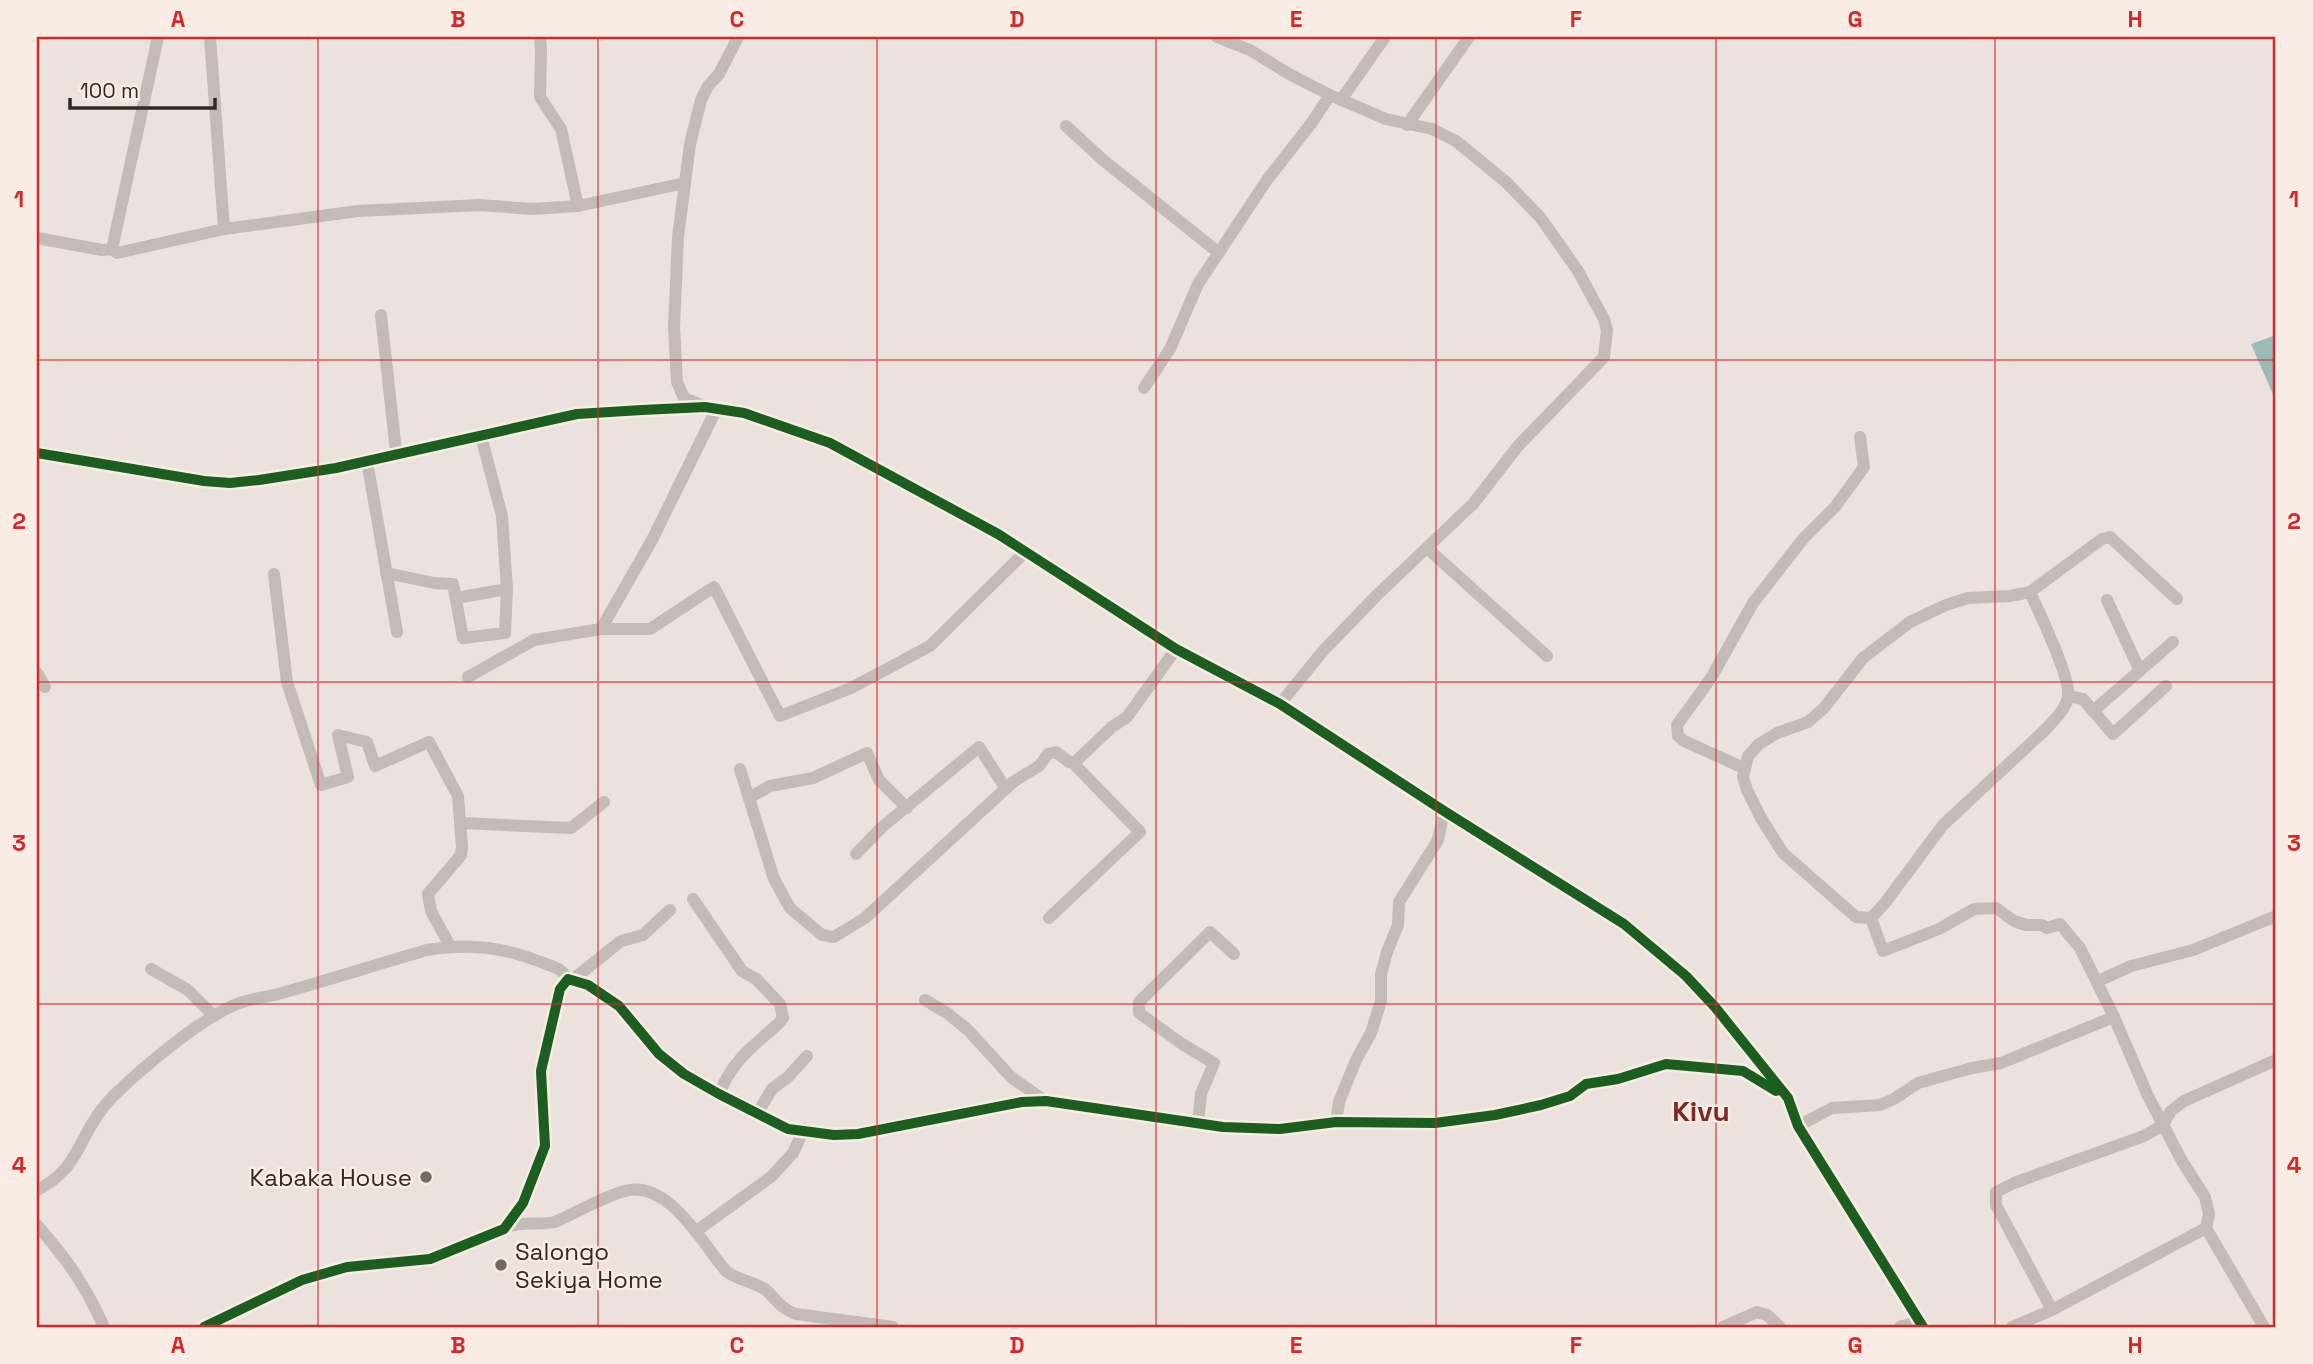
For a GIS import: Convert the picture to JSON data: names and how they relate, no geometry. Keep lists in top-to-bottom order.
{
  "districts": ["Kivu"],
  "places": ["Kabaka House", "Salongo Sekiya Home"],
  "scale_bar": "100 m",
  "grid": {
    "columns": [
      "A",
      "B",
      "C",
      "D",
      "E",
      "F",
      "G",
      "H"
    ],
    "rows": [
      "1",
      "2",
      "3",
      "4"
    ]
  }
}
